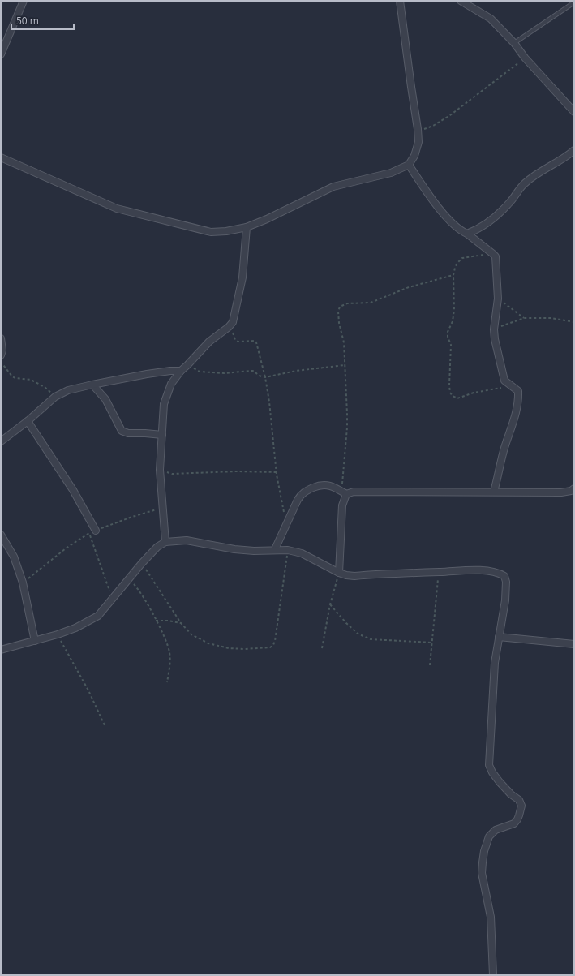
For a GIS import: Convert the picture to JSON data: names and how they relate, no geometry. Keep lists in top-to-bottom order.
{
  "scale_bar": "50 m"
}
